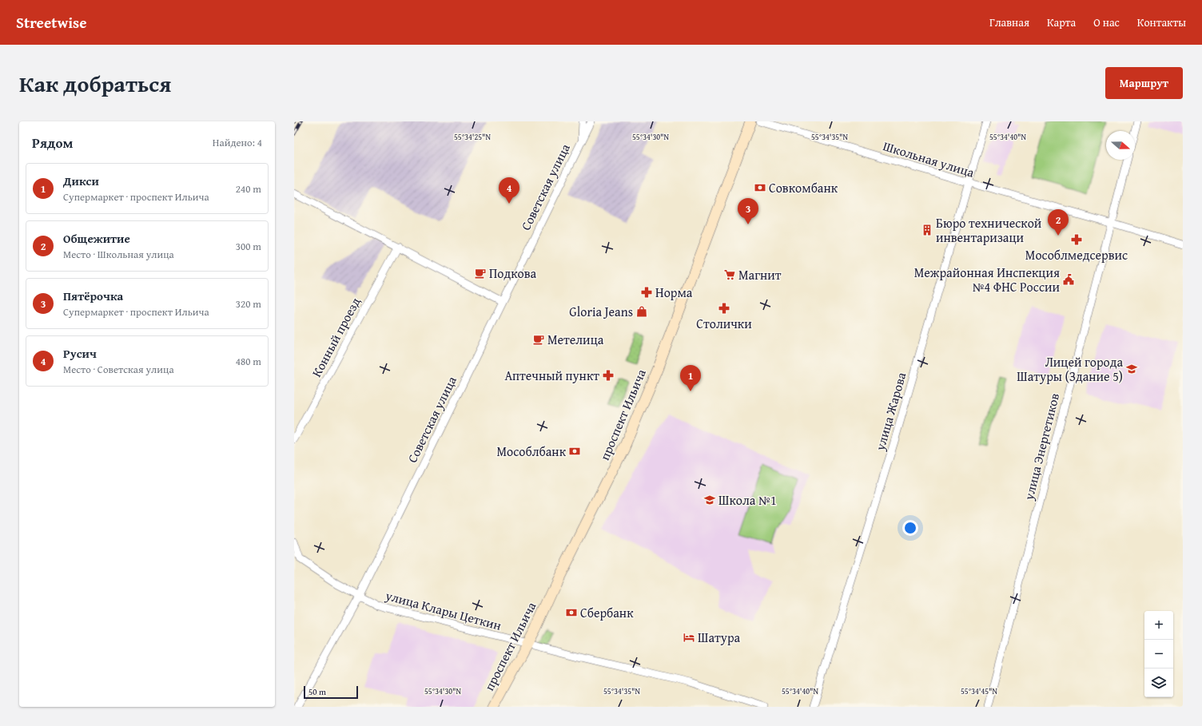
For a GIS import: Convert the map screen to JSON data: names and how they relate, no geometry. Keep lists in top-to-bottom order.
{
  "streets": {
    "street": [
      "Школьная улица",
      "Советская улица",
      "Конный проезд",
      "улица Жарова",
      "проспект Ильича",
      "улица Энергетиков",
      "улица Клары Цеткин"
    ]
  },
  "crossings": [
    ["Школьная улица", "улица Жарова"],
    ["Школьная улица", "улица Энергетиков"],
    ["Советская улица", "улица Клары Цеткин"],
    ["проспект Ильича", "улица Клары Цеткин"]
  ],
  "places": {
    "bank": ["Совкомбанк", "Мособлбанк", "Сбербанк"],
    "building": ["Бюро технической инвентаризаци"],
    "pharmacy": [
      "Мособлмедсервис",
      "Норма",
      "Столички",
      "Аптечный пункт"
    ],
    "cafe": ["Подкова", "Метелица"],
    "supermarket": ["Магнит"],
    "public building": ["Межрайонная Инспекция №4 ФНС России"],
    "shop": ["Gloria Jeans"],
    "school or university": ["Лицей города Шатуры (Здание 5)", "Школа №1"],
    "hotel": ["Шатура"]
  },
  "scale_bar": "50 m",
  "north": "right",
  "page": {
    "header": "Streetwise",
    "nav": [
      "Главная",
      "Карта",
      "О нас",
      "Контакты"
    ],
    "title": "Как добраться",
    "buttons": "Маршрут",
    "heading": ["Рядом", "Найдено: 4"],
    "list": [
      {
        "mark": "1",
        "name": "Дикси",
        "note": "Супермаркет · проспект Ильича",
        "value": "240 m"
      },
      {
        "mark": "2",
        "name": "Общежитие",
        "note": "Место · Школьная улица",
        "value": "300 m"
      },
      {
        "mark": "3",
        "name": "Пятёрочка",
        "note": "Супермаркет · проспект Ильича",
        "value": "320 m"
      },
      {
        "mark": "4",
        "name": "Русич",
        "note": "Место · Советская улица",
        "value": "480 m"
      }
    ],
    "pins": [
      "4",
      "3",
      "2",
      "1"
    ],
    "map_buttons": ["+", "−"],
    "scale": "50 m"
  },
  "coordinates": [
    "55°34'30\"N",
    "55°34'35\"N",
    "55°34'40\"N",
    "55°34'25\"N",
    "55°34'45\"N"
  ]
}
